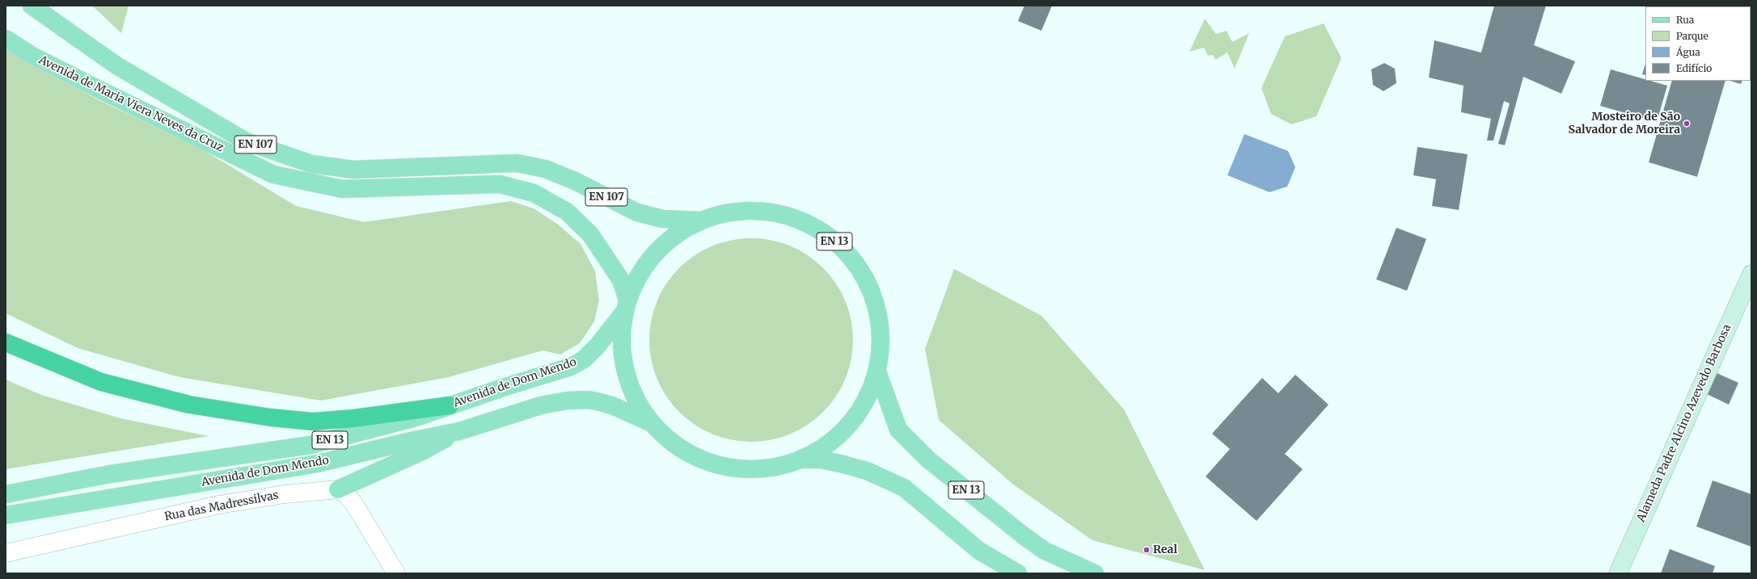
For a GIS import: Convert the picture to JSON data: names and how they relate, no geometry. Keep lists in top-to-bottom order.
{
  "streets": {
    "main road": [
      "Avenida de Maria Viera Neves da Cruz",
      "EN 107",
      "EN 13",
      "Avenida de Dom Mendo",
      "Alameda Padre Alcino Azevedo Barbosa"
    ],
    "street": ["Rua das Madressilvas"]
  },
  "crossings": [
    ["Avenida de Maria Viera Neves da Cruz", "EN 13"],
    ["Avenida de Maria Viera Neves da Cruz", "Avenida de Dom Mendo"],
    ["EN 13", "Avenida de Dom Mendo"]
  ],
  "places": ["Mosteiro de São Salvador de Moreira", "Real"],
  "legend": [
    "Rua",
    "Parque",
    "Água",
    "Edifício"
  ]
}
